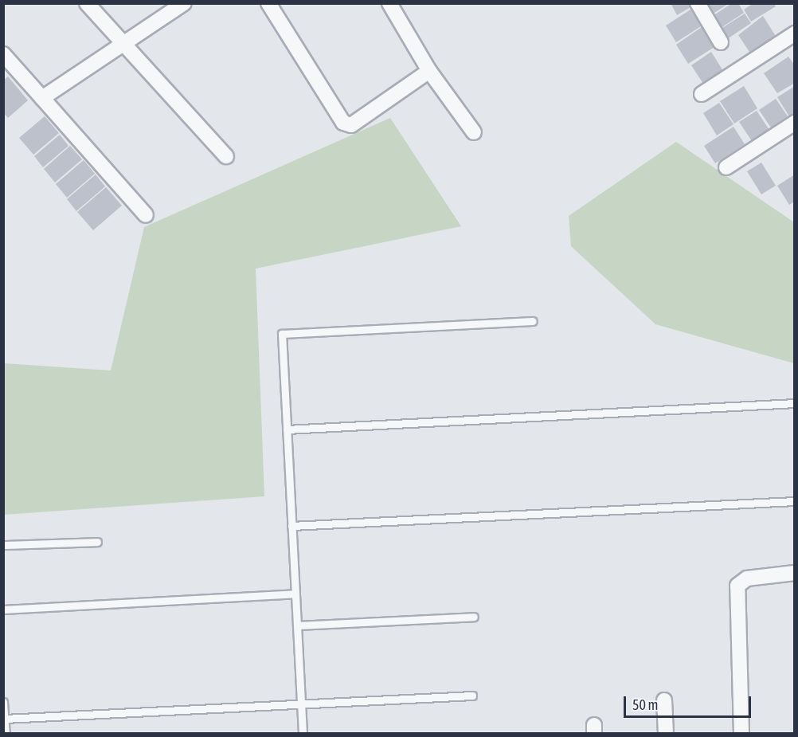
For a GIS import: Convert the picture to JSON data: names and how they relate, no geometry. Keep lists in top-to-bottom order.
{
  "scale_bar": "50 m"
}
